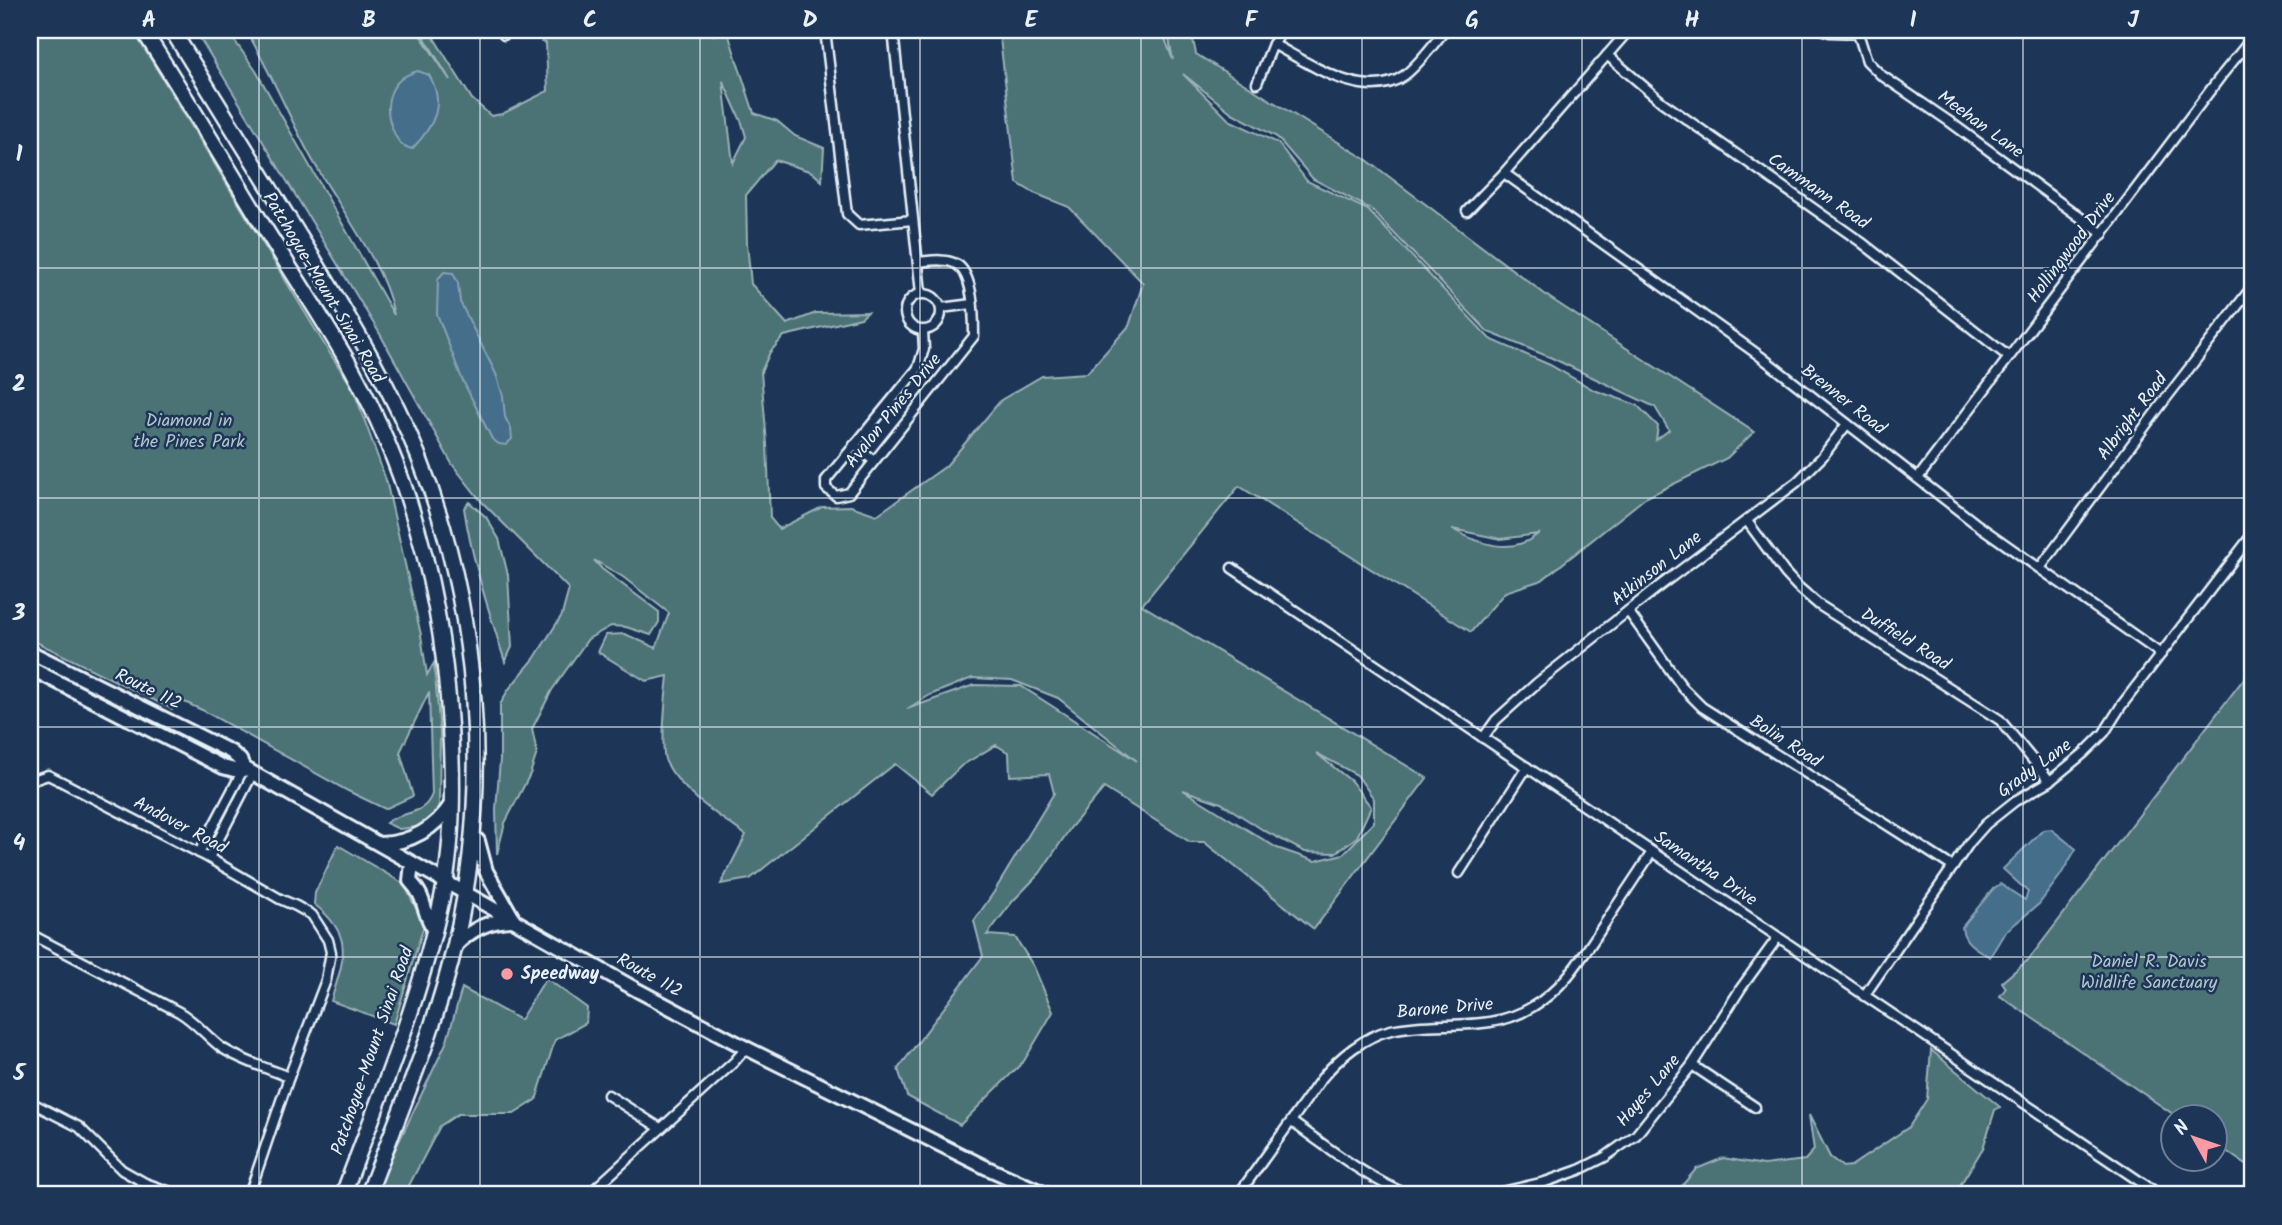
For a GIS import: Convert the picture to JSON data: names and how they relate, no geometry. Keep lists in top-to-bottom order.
{
  "streets": {
    "highway": ["Patchogue-Mount Sinai Road"],
    "main road": ["Route 112"],
    "street": [
      "Meehan Lane",
      "Cammann Road",
      "Hollingwood Drive",
      "Brenner Road",
      "Avalon Pines Drive",
      "Albright Road",
      "Atkinson Lane",
      "Duffield Road",
      "Bolin Road",
      "Grady Lane",
      "Andover Road",
      "Samantha Drive",
      "Barone Drive",
      "Hayes Lane"
    ]
  },
  "crossings": [
    ["Meehan Lane", "Hollingwood Drive"],
    ["Cammann Road", "Hollingwood Drive"],
    ["Hollingwood Drive", "Brenner Road"],
    ["Patchogue-Mount Sinai Road", "Route 112"],
    ["Brenner Road", "Albright Road"],
    ["Brenner Road", "Atkinson Lane"],
    ["Brenner Road", "Grady Lane"],
    ["Atkinson Lane", "Duffield Road"],
    ["Atkinson Lane", "Bolin Road"],
    ["Atkinson Lane", "Samantha Drive"],
    ["Duffield Road", "Grady Lane"],
    ["Bolin Road", "Grady Lane"],
    ["Grady Lane", "Samantha Drive"],
    ["Samantha Drive", "Barone Drive"],
    ["Samantha Drive", "Hayes Lane"]
  ],
  "parks": ["Diamond in the Pines Park", "Daniel R. Davis Wildlife Sanctuary"],
  "places": ["Speedway"],
  "north": "top left",
  "grid": {
    "columns": [
      "A",
      "B",
      "C",
      "D",
      "E",
      "F",
      "G",
      "H",
      "I",
      "J"
    ],
    "rows": [
      "1",
      "2",
      "3",
      "4",
      "5"
    ]
  }
}
